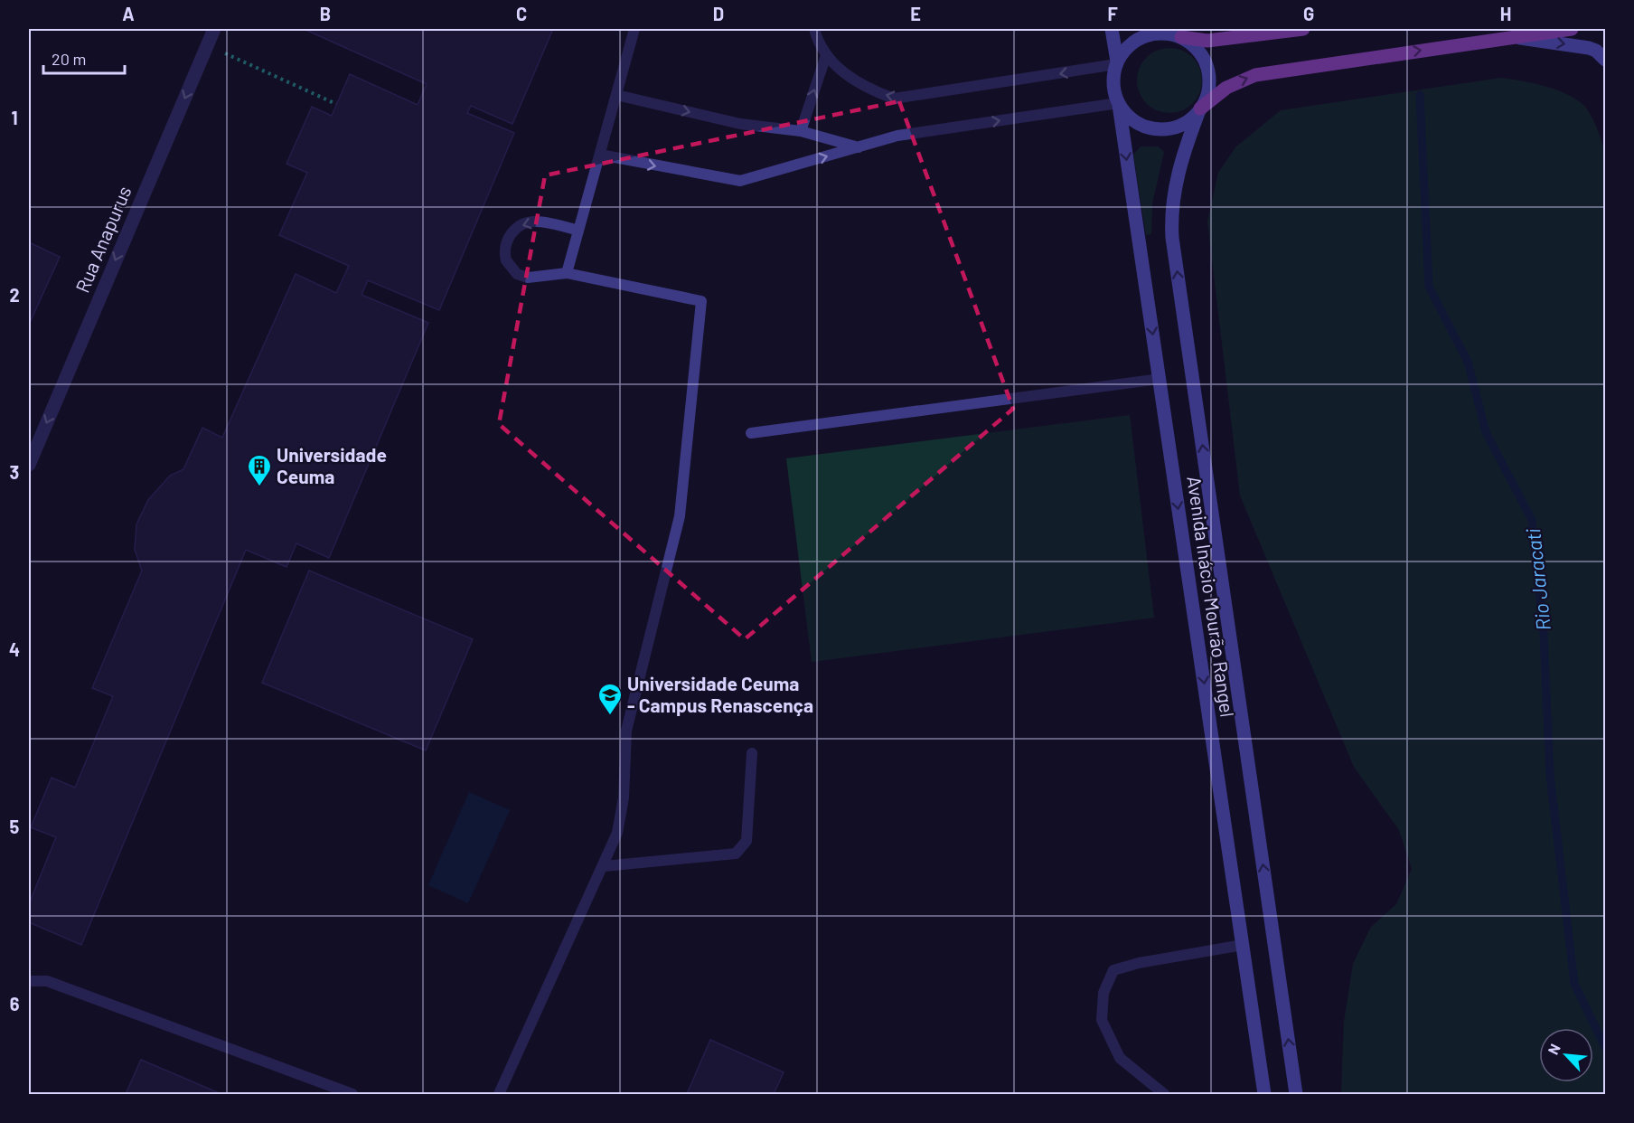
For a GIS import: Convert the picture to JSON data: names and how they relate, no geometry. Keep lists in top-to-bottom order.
{
  "streets": {
    "main road": ["Avenida Inácio Mourão Rangel"],
    "street": ["Rua Anapurus"]
  },
  "one_way": ["Rua Anapurus"],
  "water": ["Rio Jaracati"],
  "places": {
    "building": ["Universidade Ceuma"],
    "school or university": ["Universidade Ceuma - Campus Renascença"]
  },
  "scale_bar": "20 m",
  "north": "top left",
  "grid": {
    "columns": [
      "A",
      "B",
      "C",
      "D",
      "E",
      "F",
      "G",
      "H"
    ],
    "rows": [
      "1",
      "2",
      "3",
      "4",
      "5",
      "6"
    ]
  }
}
